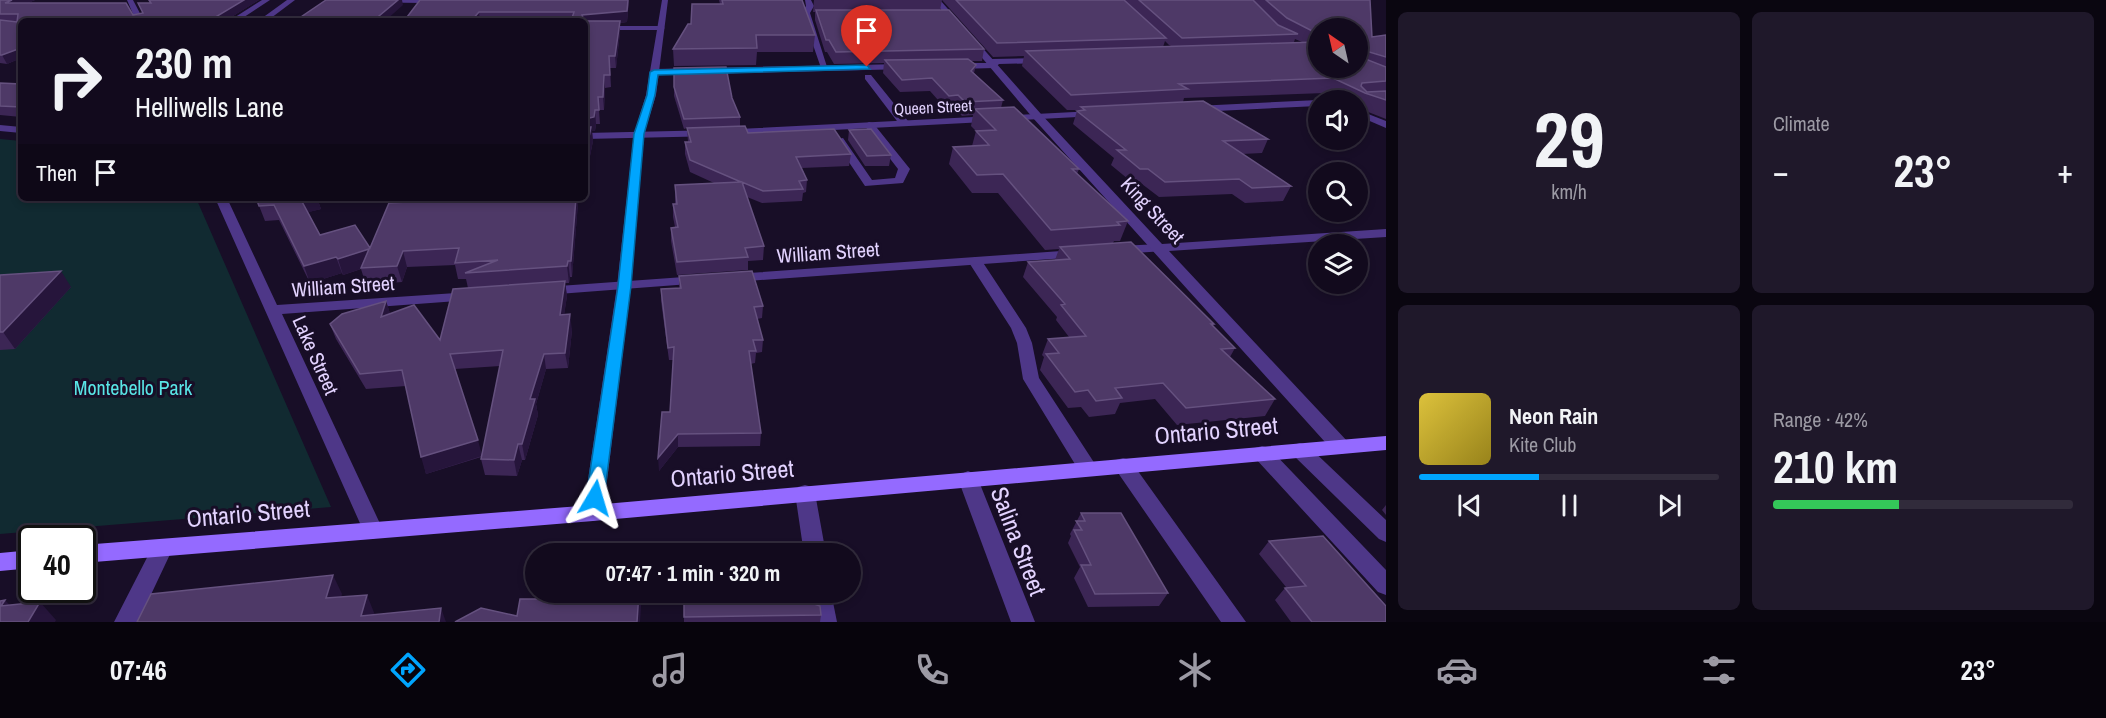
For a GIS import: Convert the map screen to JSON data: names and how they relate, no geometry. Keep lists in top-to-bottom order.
{
  "streets": {
    "main road": ["Ontario Street"],
    "street": [
      "Queen Street",
      "King Street",
      "William Street",
      "Lake Street",
      "Salina Street"
    ]
  },
  "crossings": [
    ["Queen Street", "King Street"],
    ["King Street", "William Street"],
    ["King Street", "Ontario Street"],
    ["William Street", "Lake Street"],
    ["Lake Street", "Ontario Street"],
    ["Ontario Street", "Salina Street"]
  ],
  "parks": ["Montebello Park"],
  "north": "top left",
  "page": {
    "tile": [
      ["29", "km/h"],
      "Climate",
      ["Range · 42%", "210 km"]
    ],
    "turn": ["230 m", "Helliwells Lane"],
    "then": "Then",
    "heat": ["−", "23°", "+"],
    "song": ["Neon Rain", "Kite Club"],
    "limit": "40",
    "trip": "07:47 · 1 min · 320 m",
    "tabs": ["07:46", "23°"]
  }
}
